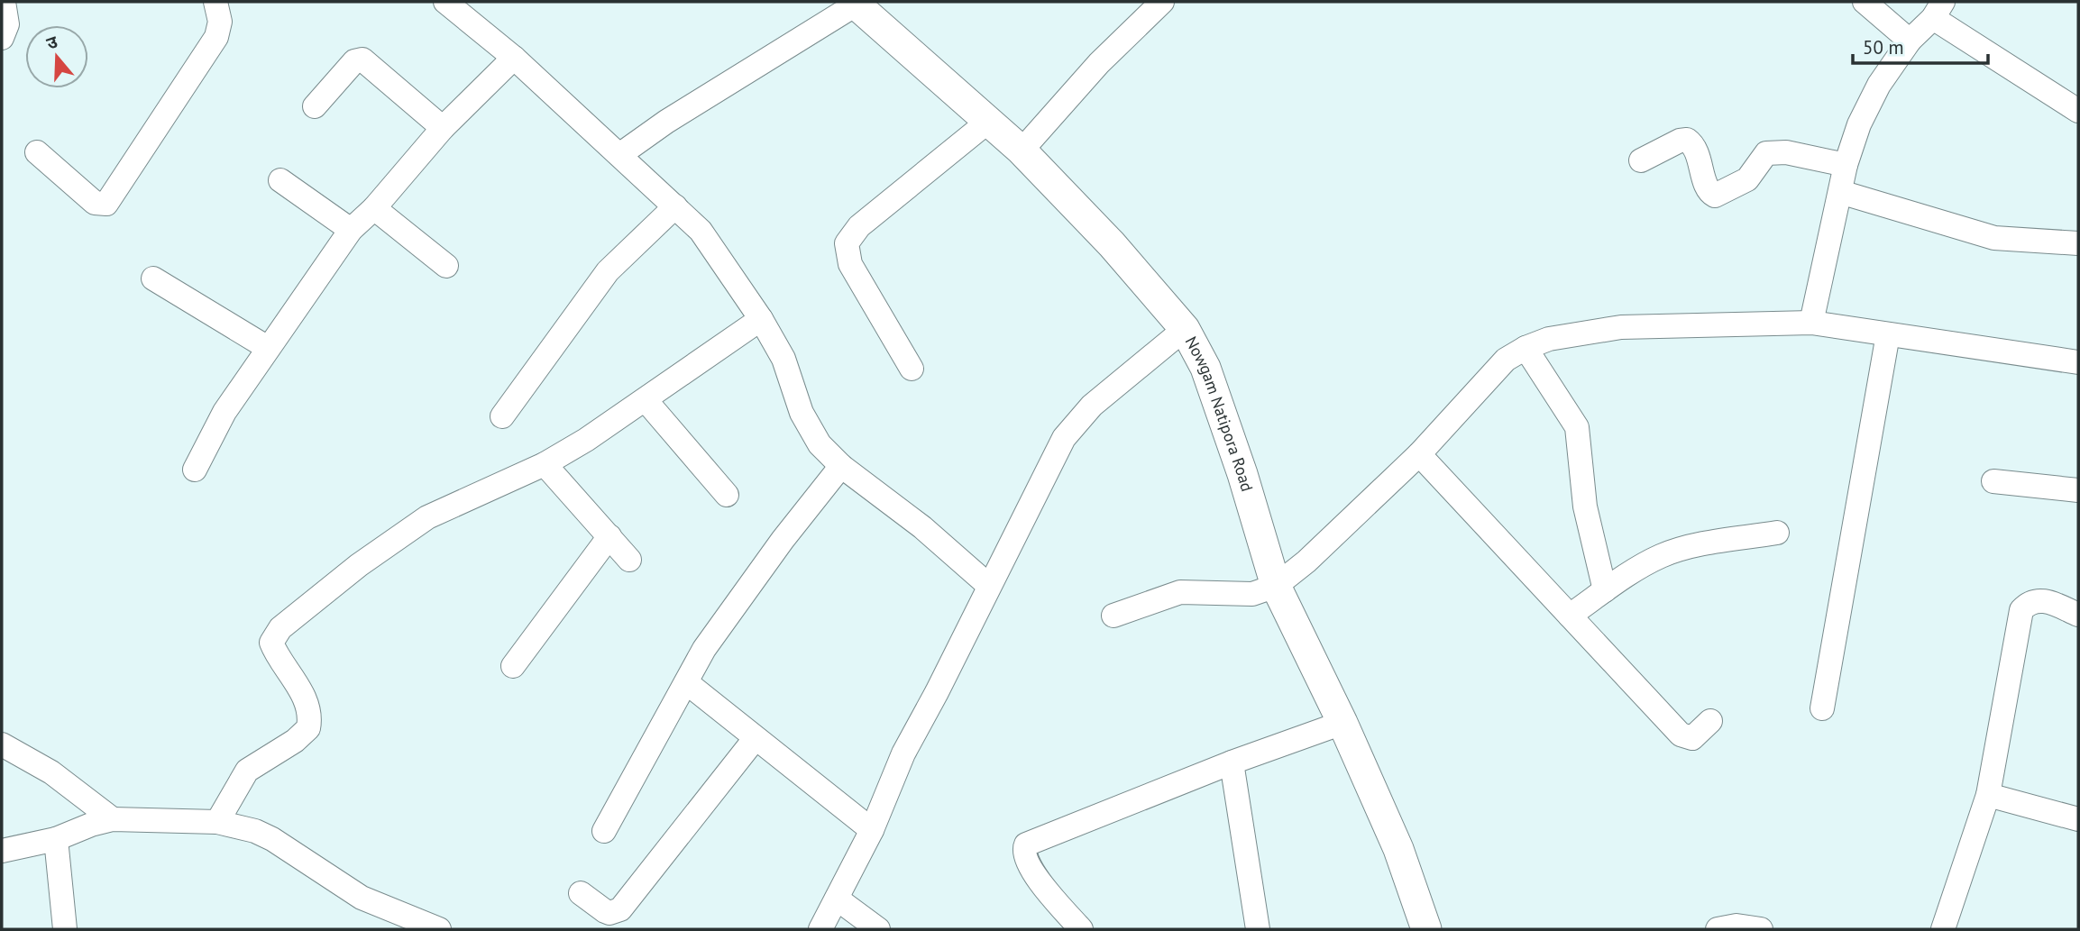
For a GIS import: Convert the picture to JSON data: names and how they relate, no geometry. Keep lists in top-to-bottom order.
{
  "streets": {
    "main road": ["Nowgam Natipora Road"]
  },
  "scale_bar": "50 m",
  "north": "top"
}
